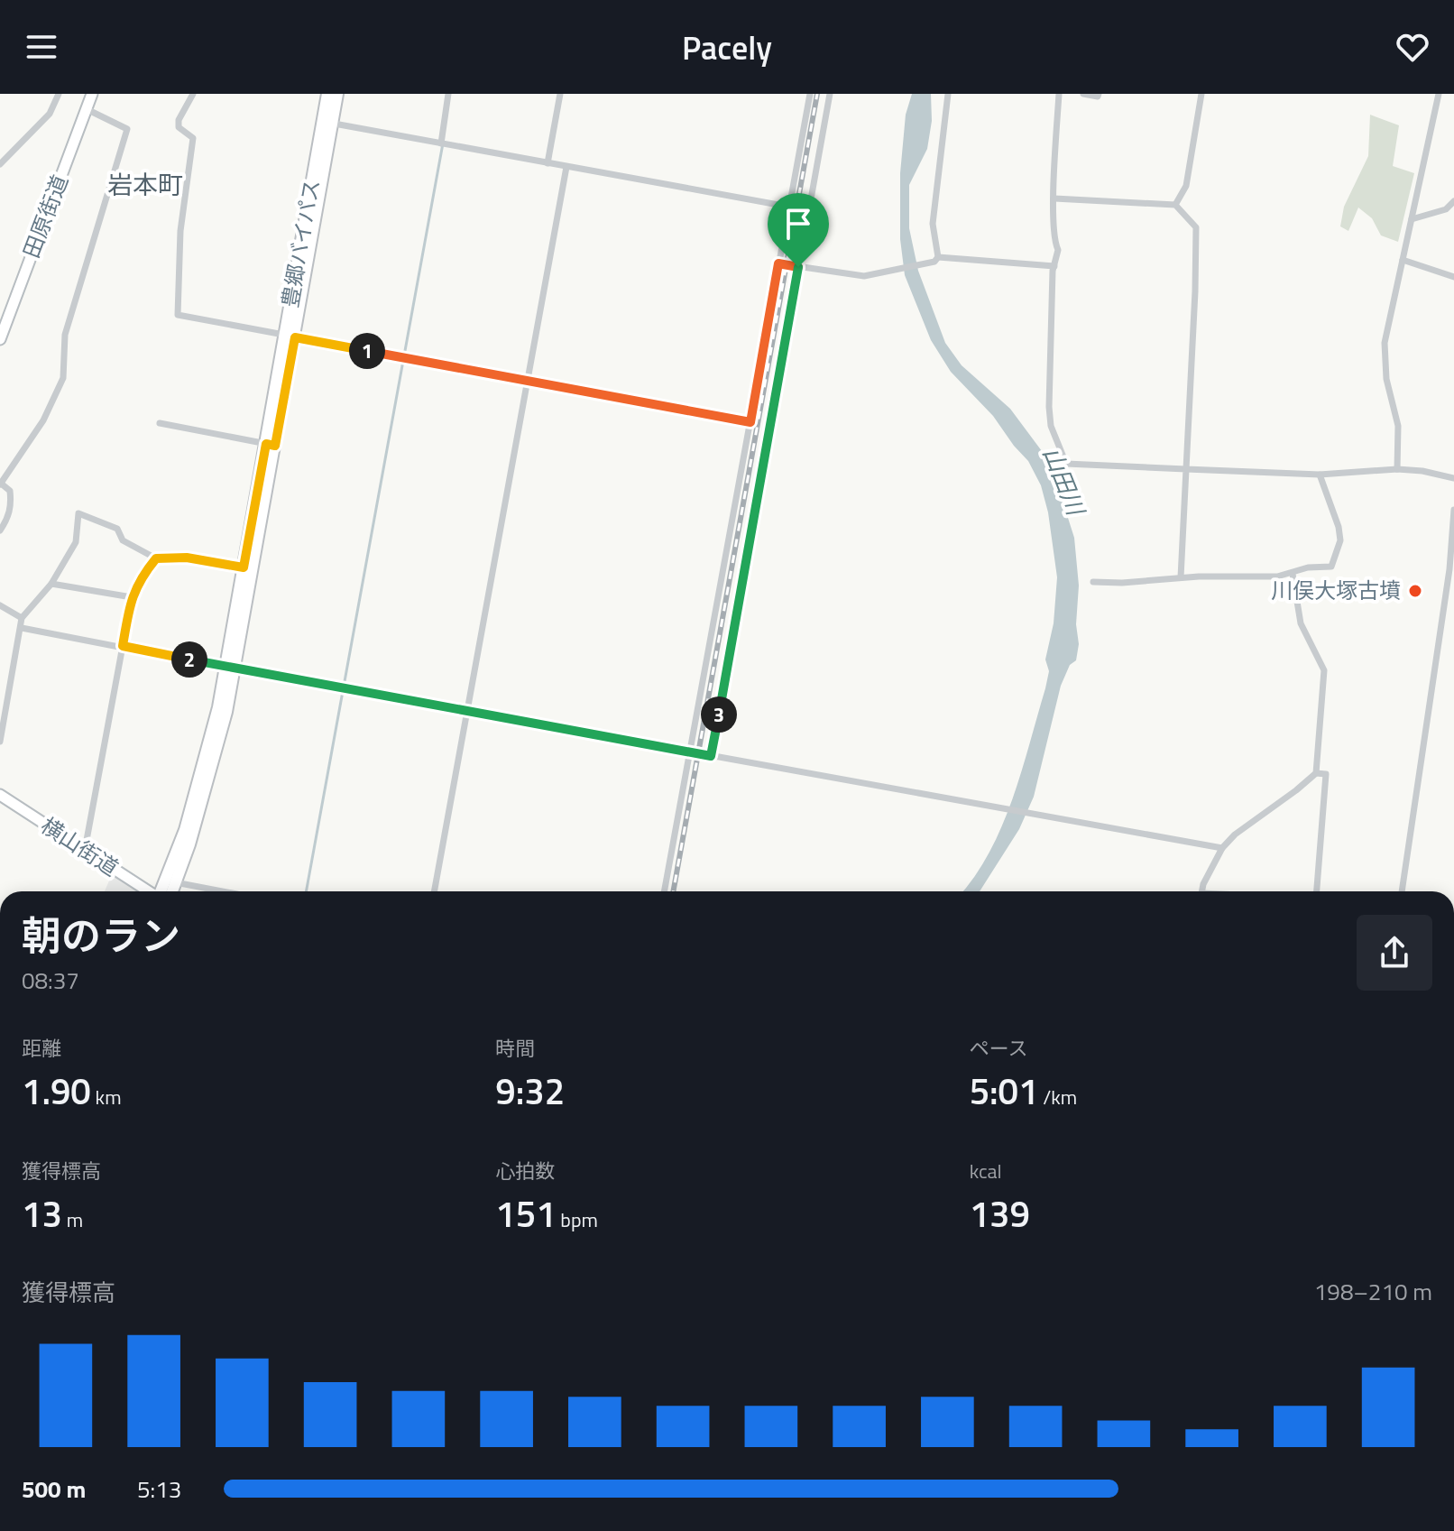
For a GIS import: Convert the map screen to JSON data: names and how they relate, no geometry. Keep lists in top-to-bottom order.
{
  "streets": {
    "main road": ["豊郷バイパス"],
    "street": ["田原街道", "横山街道"]
  },
  "districts": ["岩本町"],
  "water": ["山田川"],
  "places": ["川俣大塚古墳"],
  "page": {
    "header": "Pacely",
    "pins": ["1", "2", "3"],
    "heading": ["朝のラン", "08:37"],
    "stats": [
      ["距離", "1.90 km"],
      ["時間", "9:32"],
      ["ペース", "5:01 /km"],
      ["獲得標高", "13 m"],
      ["心拍数", "151 bpm"],
      ["kcal", "139"]
    ],
    "chart": ["獲得標高", "198–210 m"],
    "list": [
      {
        "name": "500 m",
        "note": "5:13"
      }
    ]
  }
}
